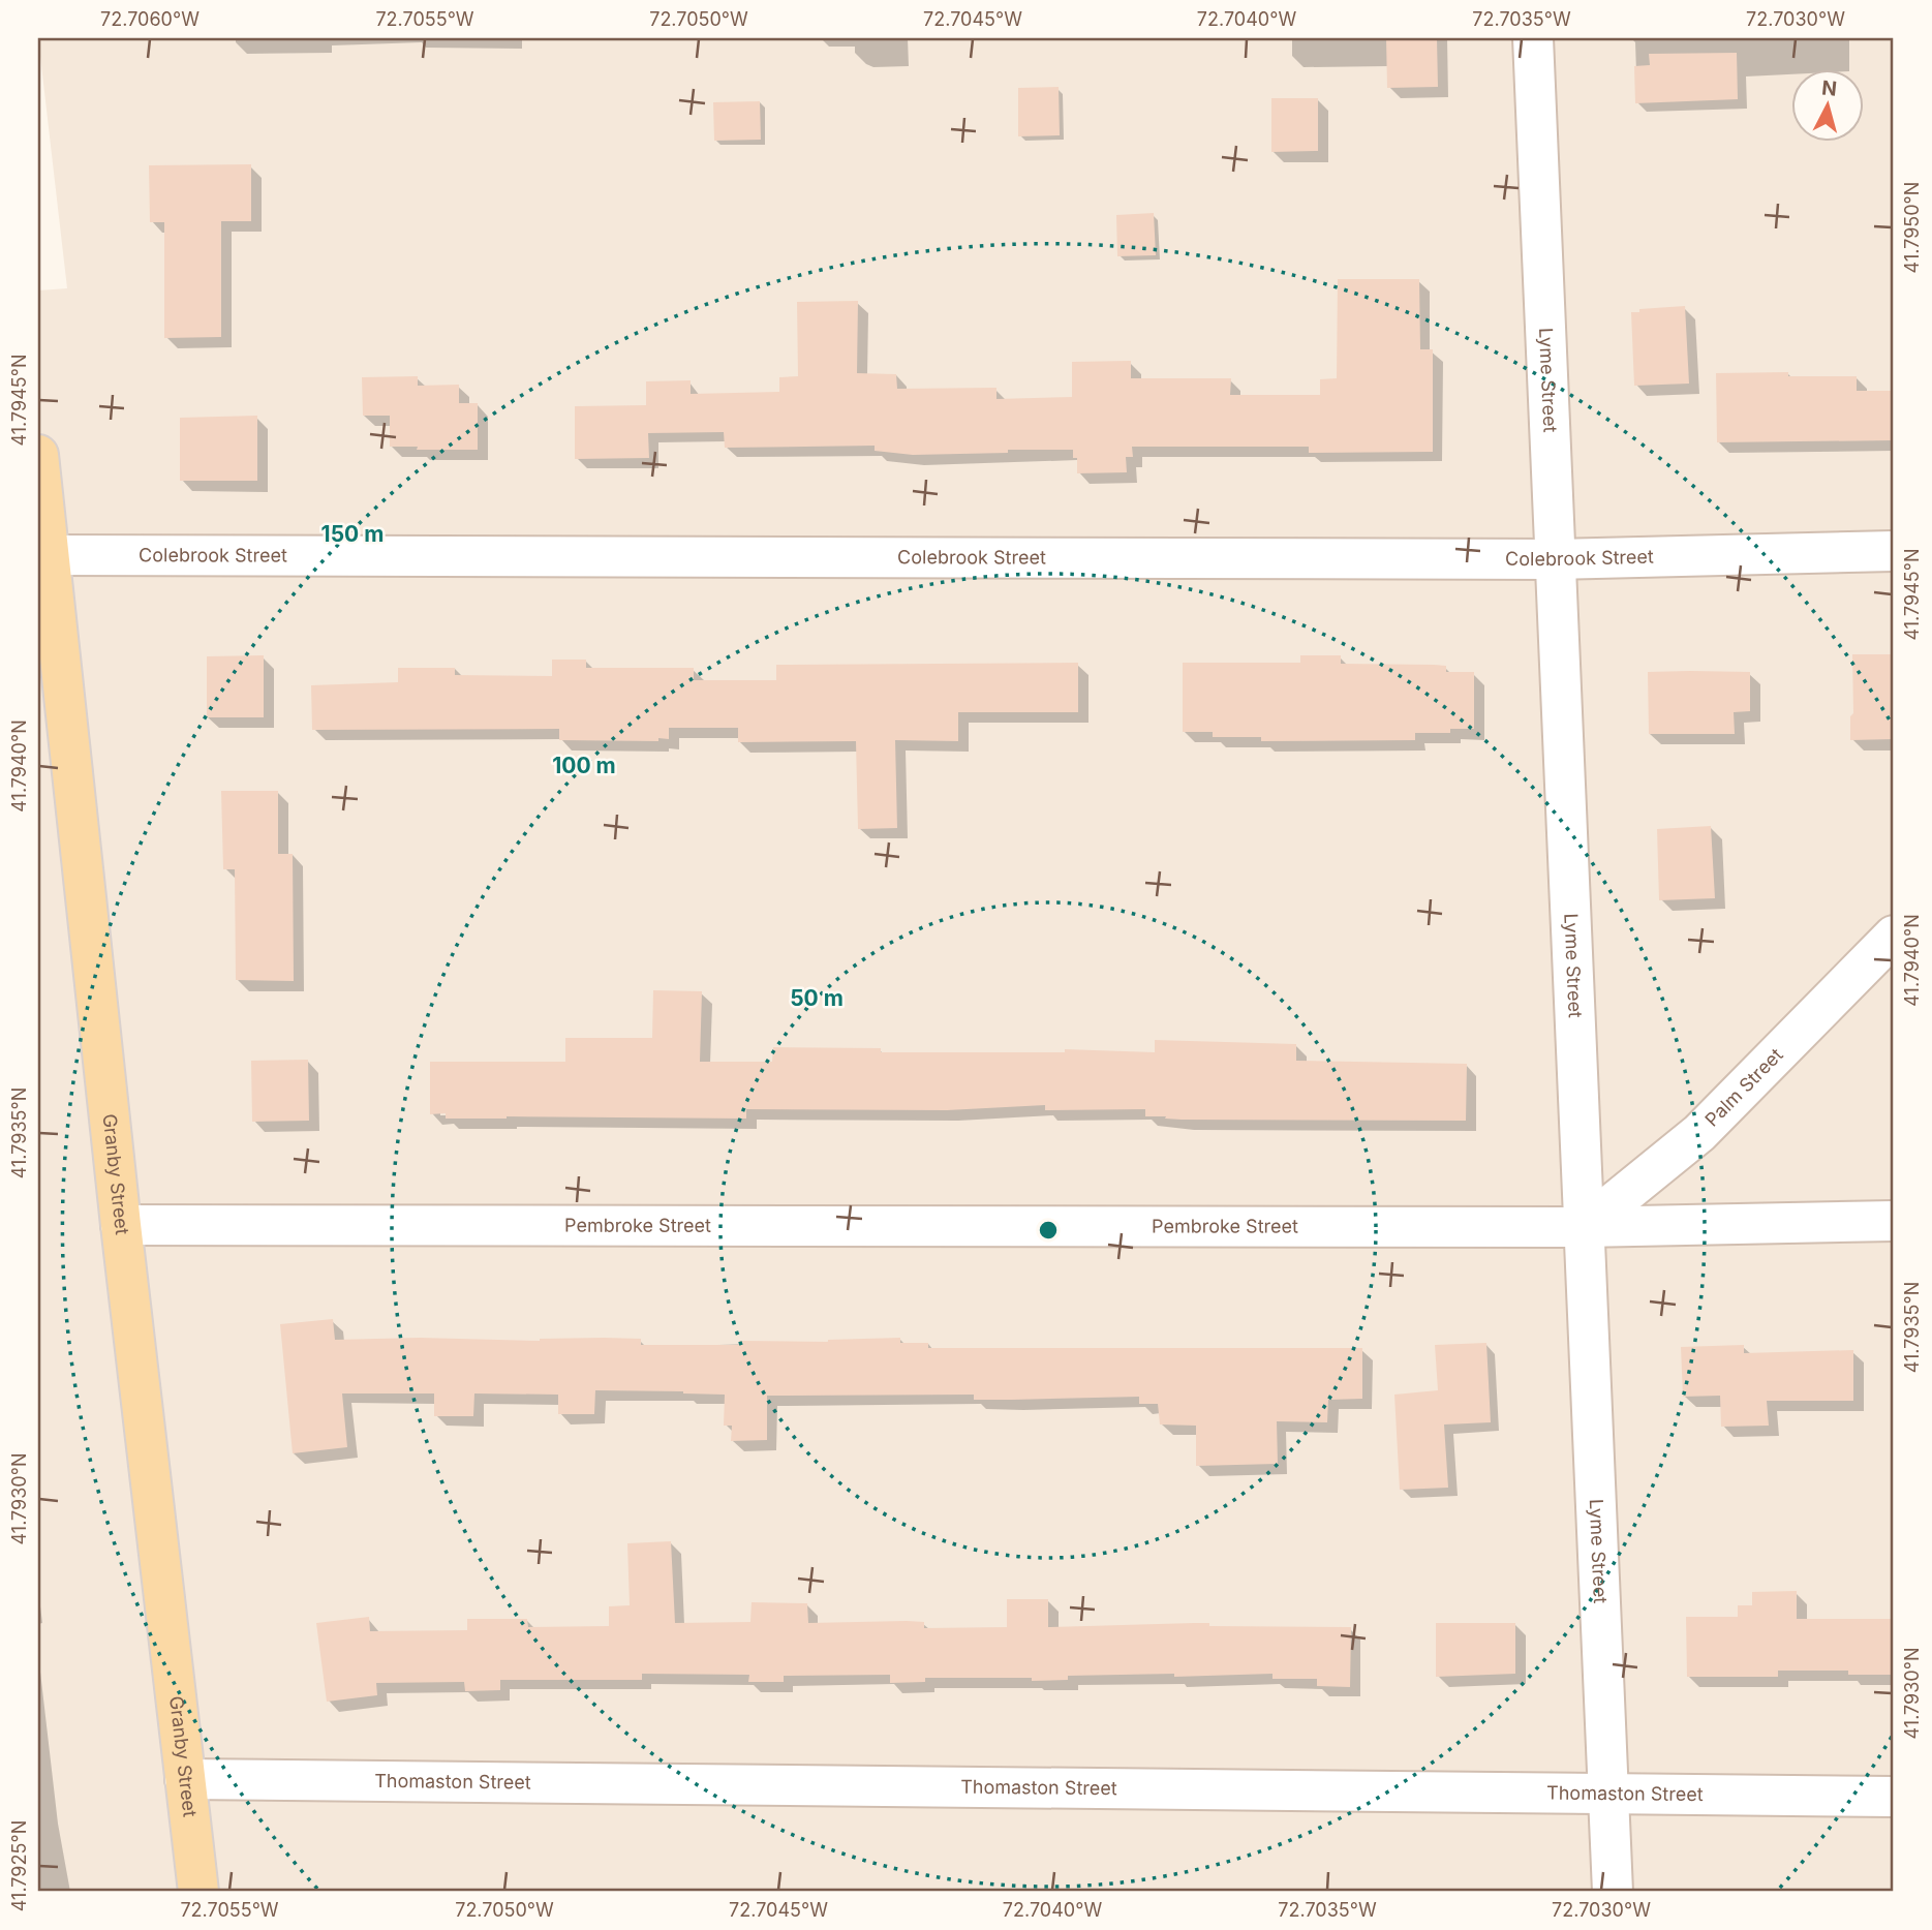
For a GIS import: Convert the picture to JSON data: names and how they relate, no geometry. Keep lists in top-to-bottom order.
{
  "streets": {
    "main road": ["Granby Street"],
    "street": [
      "Lyme Street",
      "Colebrook Street",
      "Palm Street",
      "Pembroke Street",
      "Thomaston Street"
    ]
  },
  "crossings": [
    ["Lyme Street", "Colebrook Street"],
    ["Lyme Street", "Palm Street"],
    ["Lyme Street", "Pembroke Street"],
    ["Lyme Street", "Thomaston Street"],
    ["Colebrook Street", "Granby Street"],
    ["Palm Street", "Pembroke Street"],
    ["Granby Street", "Pembroke Street"],
    ["Granby Street", "Thomaston Street"]
  ],
  "north": "top",
  "coordinates": [
    "72.7060°W",
    "72.7055°W",
    "72.7050°W",
    "72.7045°W",
    "72.7040°W",
    "72.7035°W",
    "72.7030°W",
    "41.7950°N",
    "41.7945°N",
    "41.7940°N",
    "41.7935°N",
    "41.7930°N",
    "41.7925°N"
  ],
  "rings": ["150 m", "100 m", "50 m"]
}
